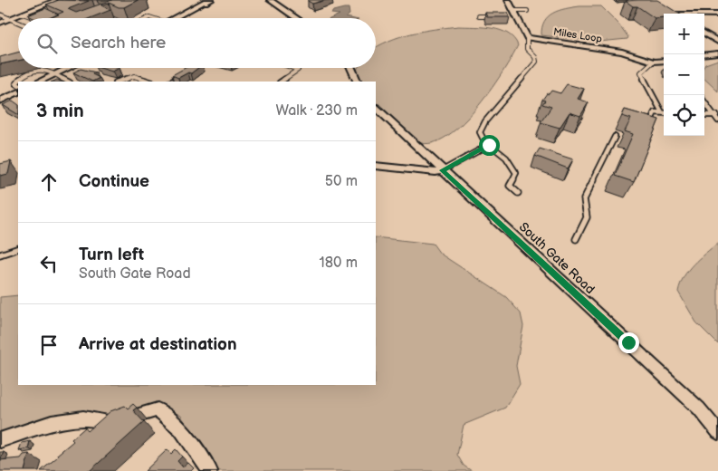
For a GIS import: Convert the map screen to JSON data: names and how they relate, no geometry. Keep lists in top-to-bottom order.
{
  "streets": {
    "street": ["Miles Loop", "South Gate Road"]
  },
  "page": {
    "map_buttons": ["+", "−"],
    "search": "Search here",
    "heading": ["3 min", "Walk · 230 m"],
    "list": [
      ["Continue", "50 m"],
      ["Turn left", "South Gate Road", "180 m"],
      "Arrive at destination"
    ]
  }
}
